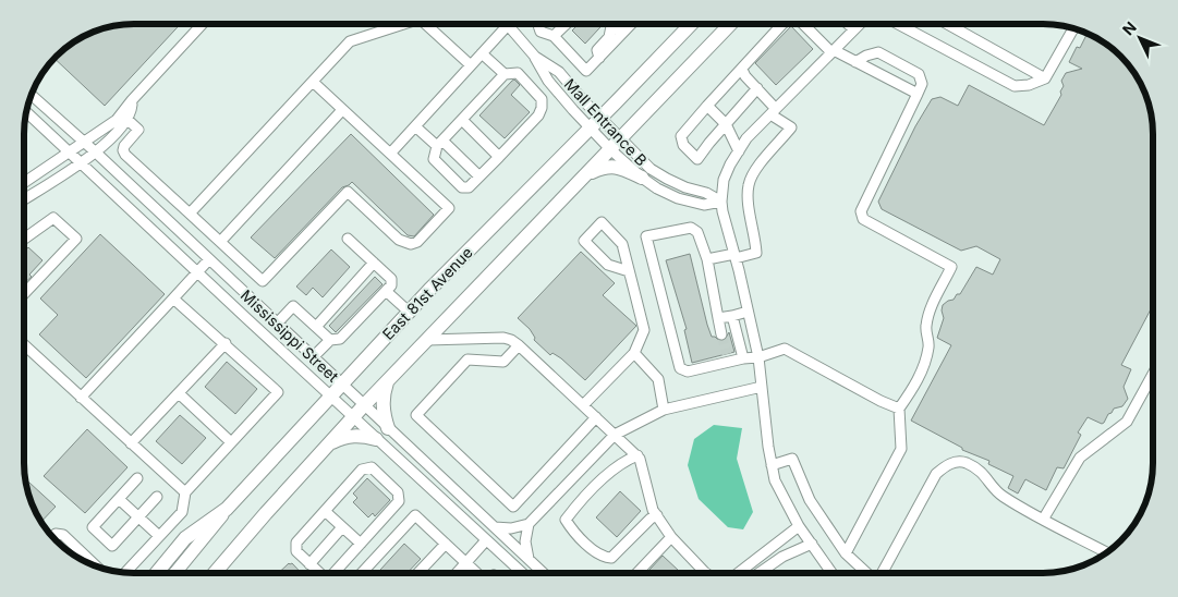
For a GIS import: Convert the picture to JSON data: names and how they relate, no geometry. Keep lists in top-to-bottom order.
{
  "streets": {
    "highway": ["East 81st Avenue"],
    "street": ["Mall Entrance B", "Mississippi Street"]
  },
  "crossings": [
    ["Mall Entrance B", "East 81st Avenue"],
    ["East 81st Avenue", "Mississippi Street"]
  ],
  "north": "top left"
}
